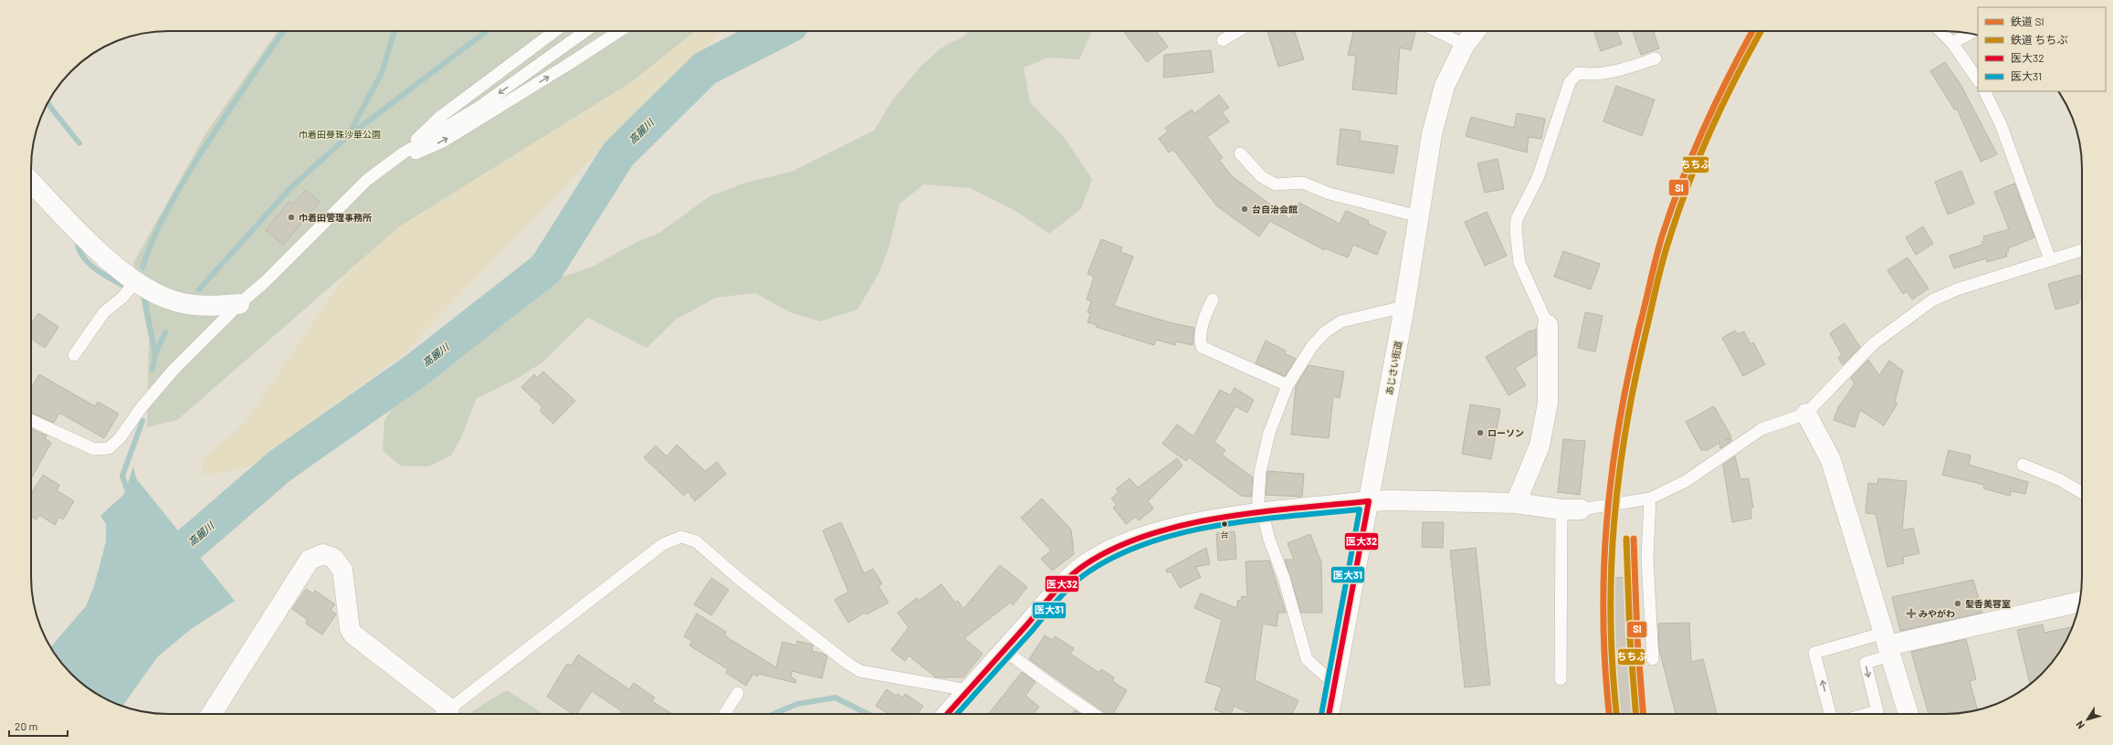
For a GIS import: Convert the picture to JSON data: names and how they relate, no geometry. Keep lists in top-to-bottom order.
{
  "streets": {
    "main road": ["あじさい街道"]
  },
  "water": ["高麗川"],
  "parks": ["巾着田曼珠沙華公園"],
  "places": {
    "other": [
      "台自治会館",
      "巾着田管理事務所",
      "ローソン",
      "台",
      "髪香美容室"
    ],
    "health": ["みやがわ"]
  },
  "lines": [
    "rail line SI",
    "rail line ちちぶ",
    "transit line 医大32",
    "transit line 医大31"
  ],
  "legend": [
    "鉄道 SI",
    "鉄道 ちちぶ",
    "医大32",
    "医大31"
  ],
  "scale_bar": "20 m",
  "north": "bottom left"
}
